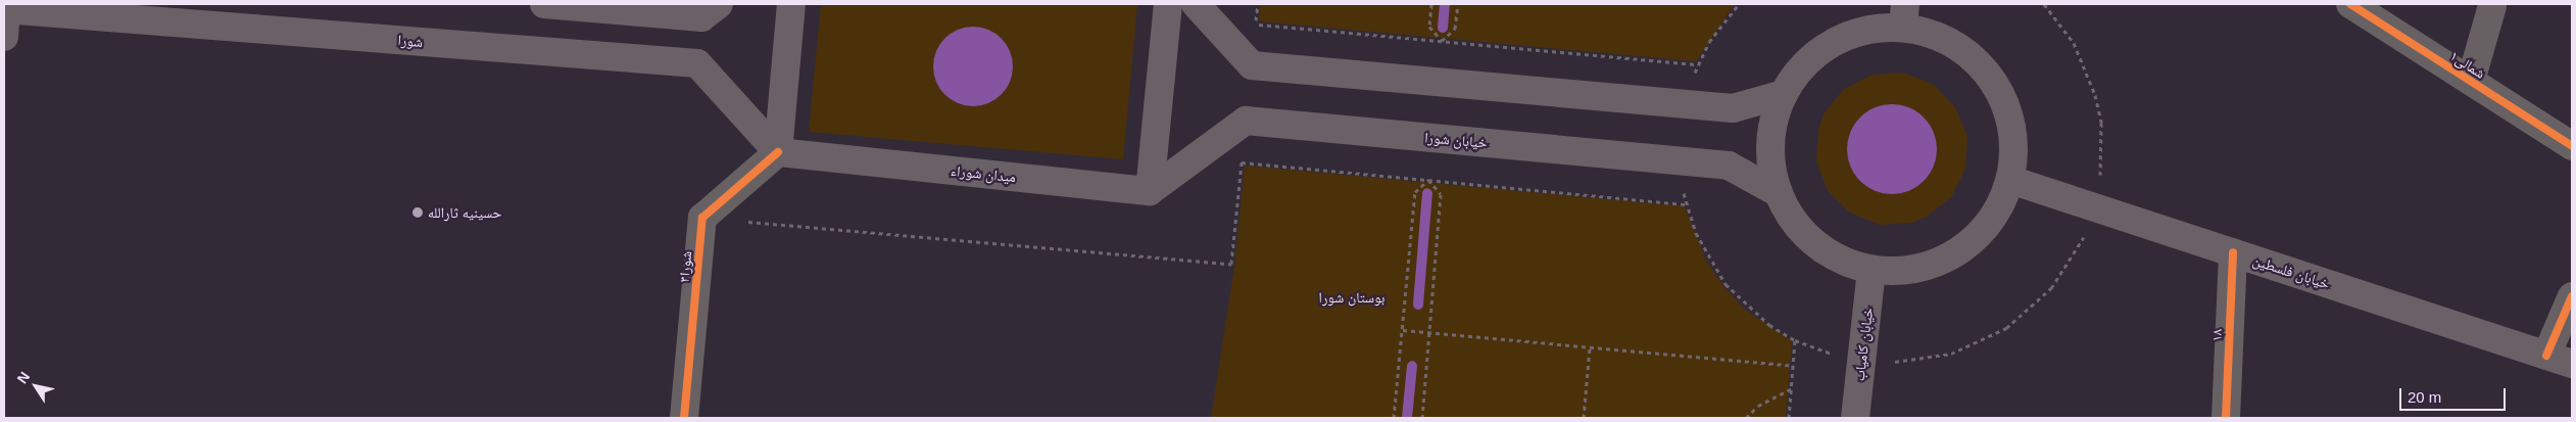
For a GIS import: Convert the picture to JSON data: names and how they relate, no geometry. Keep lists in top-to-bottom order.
{
  "streets": {
    "main road": [
      "شورا",
      "خیابان شورا",
      "میدان شوراء",
      "خیابان فلسطین",
      "خیابان کامیاب"
    ],
    "street": ["شمالی۱", "شورا۳", "۱۸"]
  },
  "crossings": [
    ["شورا", "میدان شوراء"],
    ["خیابان شورا", "میدان شوراء"],
    ["خیابان فلسطین", "۱۸"]
  ],
  "parks": ["بوستان شورا"],
  "places": ["حسینیه ثارالله"],
  "scale_bar": "20 m",
  "north": "top left"
}
